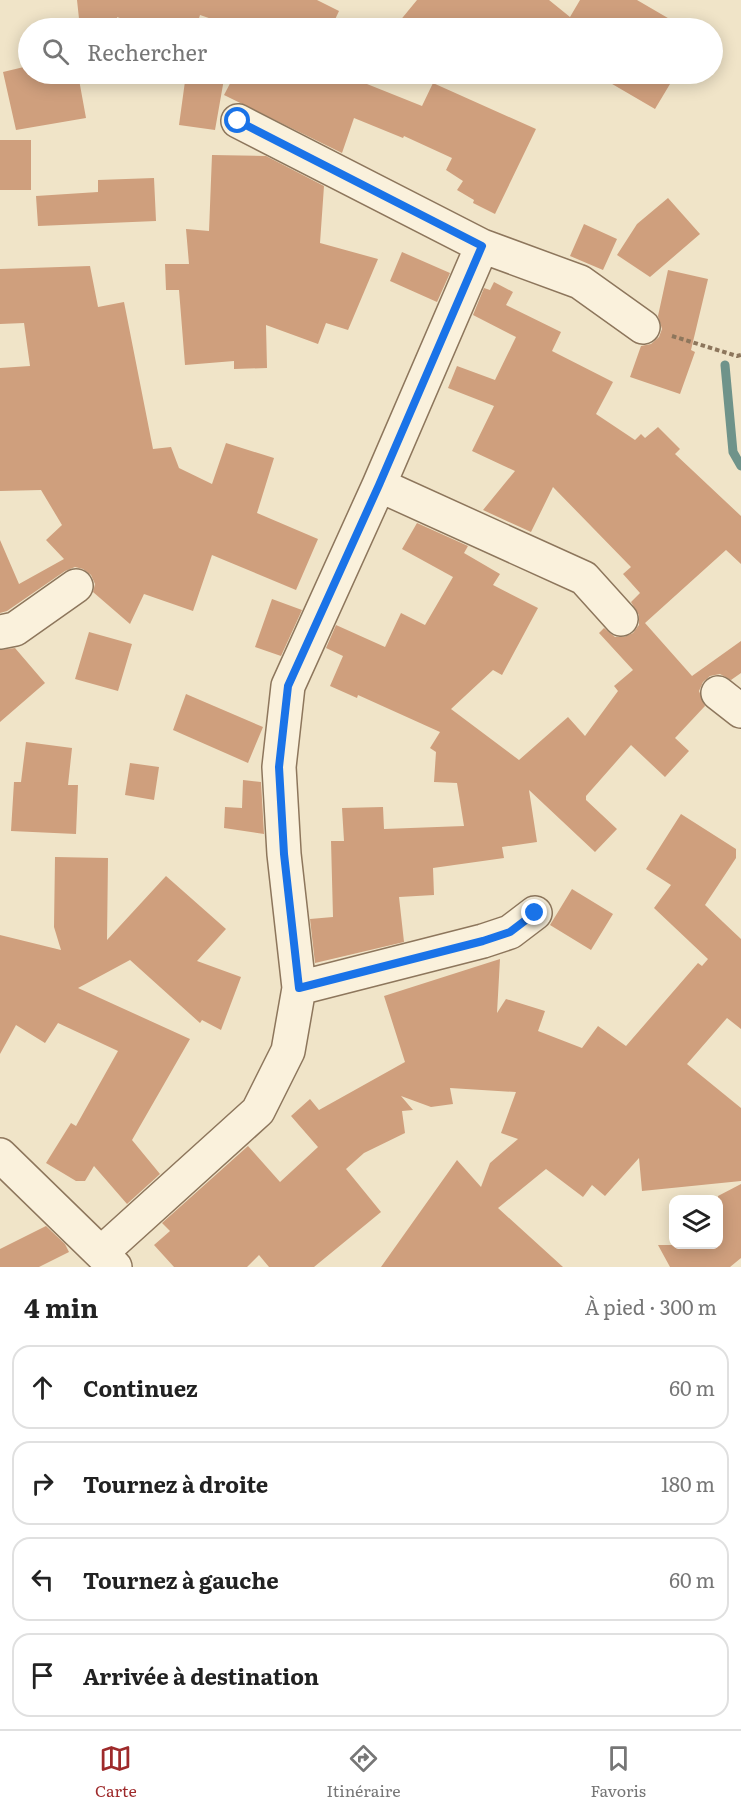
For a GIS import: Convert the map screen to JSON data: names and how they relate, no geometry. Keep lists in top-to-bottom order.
{
  "page": {
    "search": "Rechercher",
    "heading": ["4 min", "À pied · 300 m"],
    "list": [
      ["Continuez", "60 m"],
      ["Tournez à droite", "180 m"],
      ["Tournez à gauche", "60 m"],
      "Arrivée à destination"
    ],
    "nav": ["Carte", "Itinéraire", "Favoris"]
  }
}
